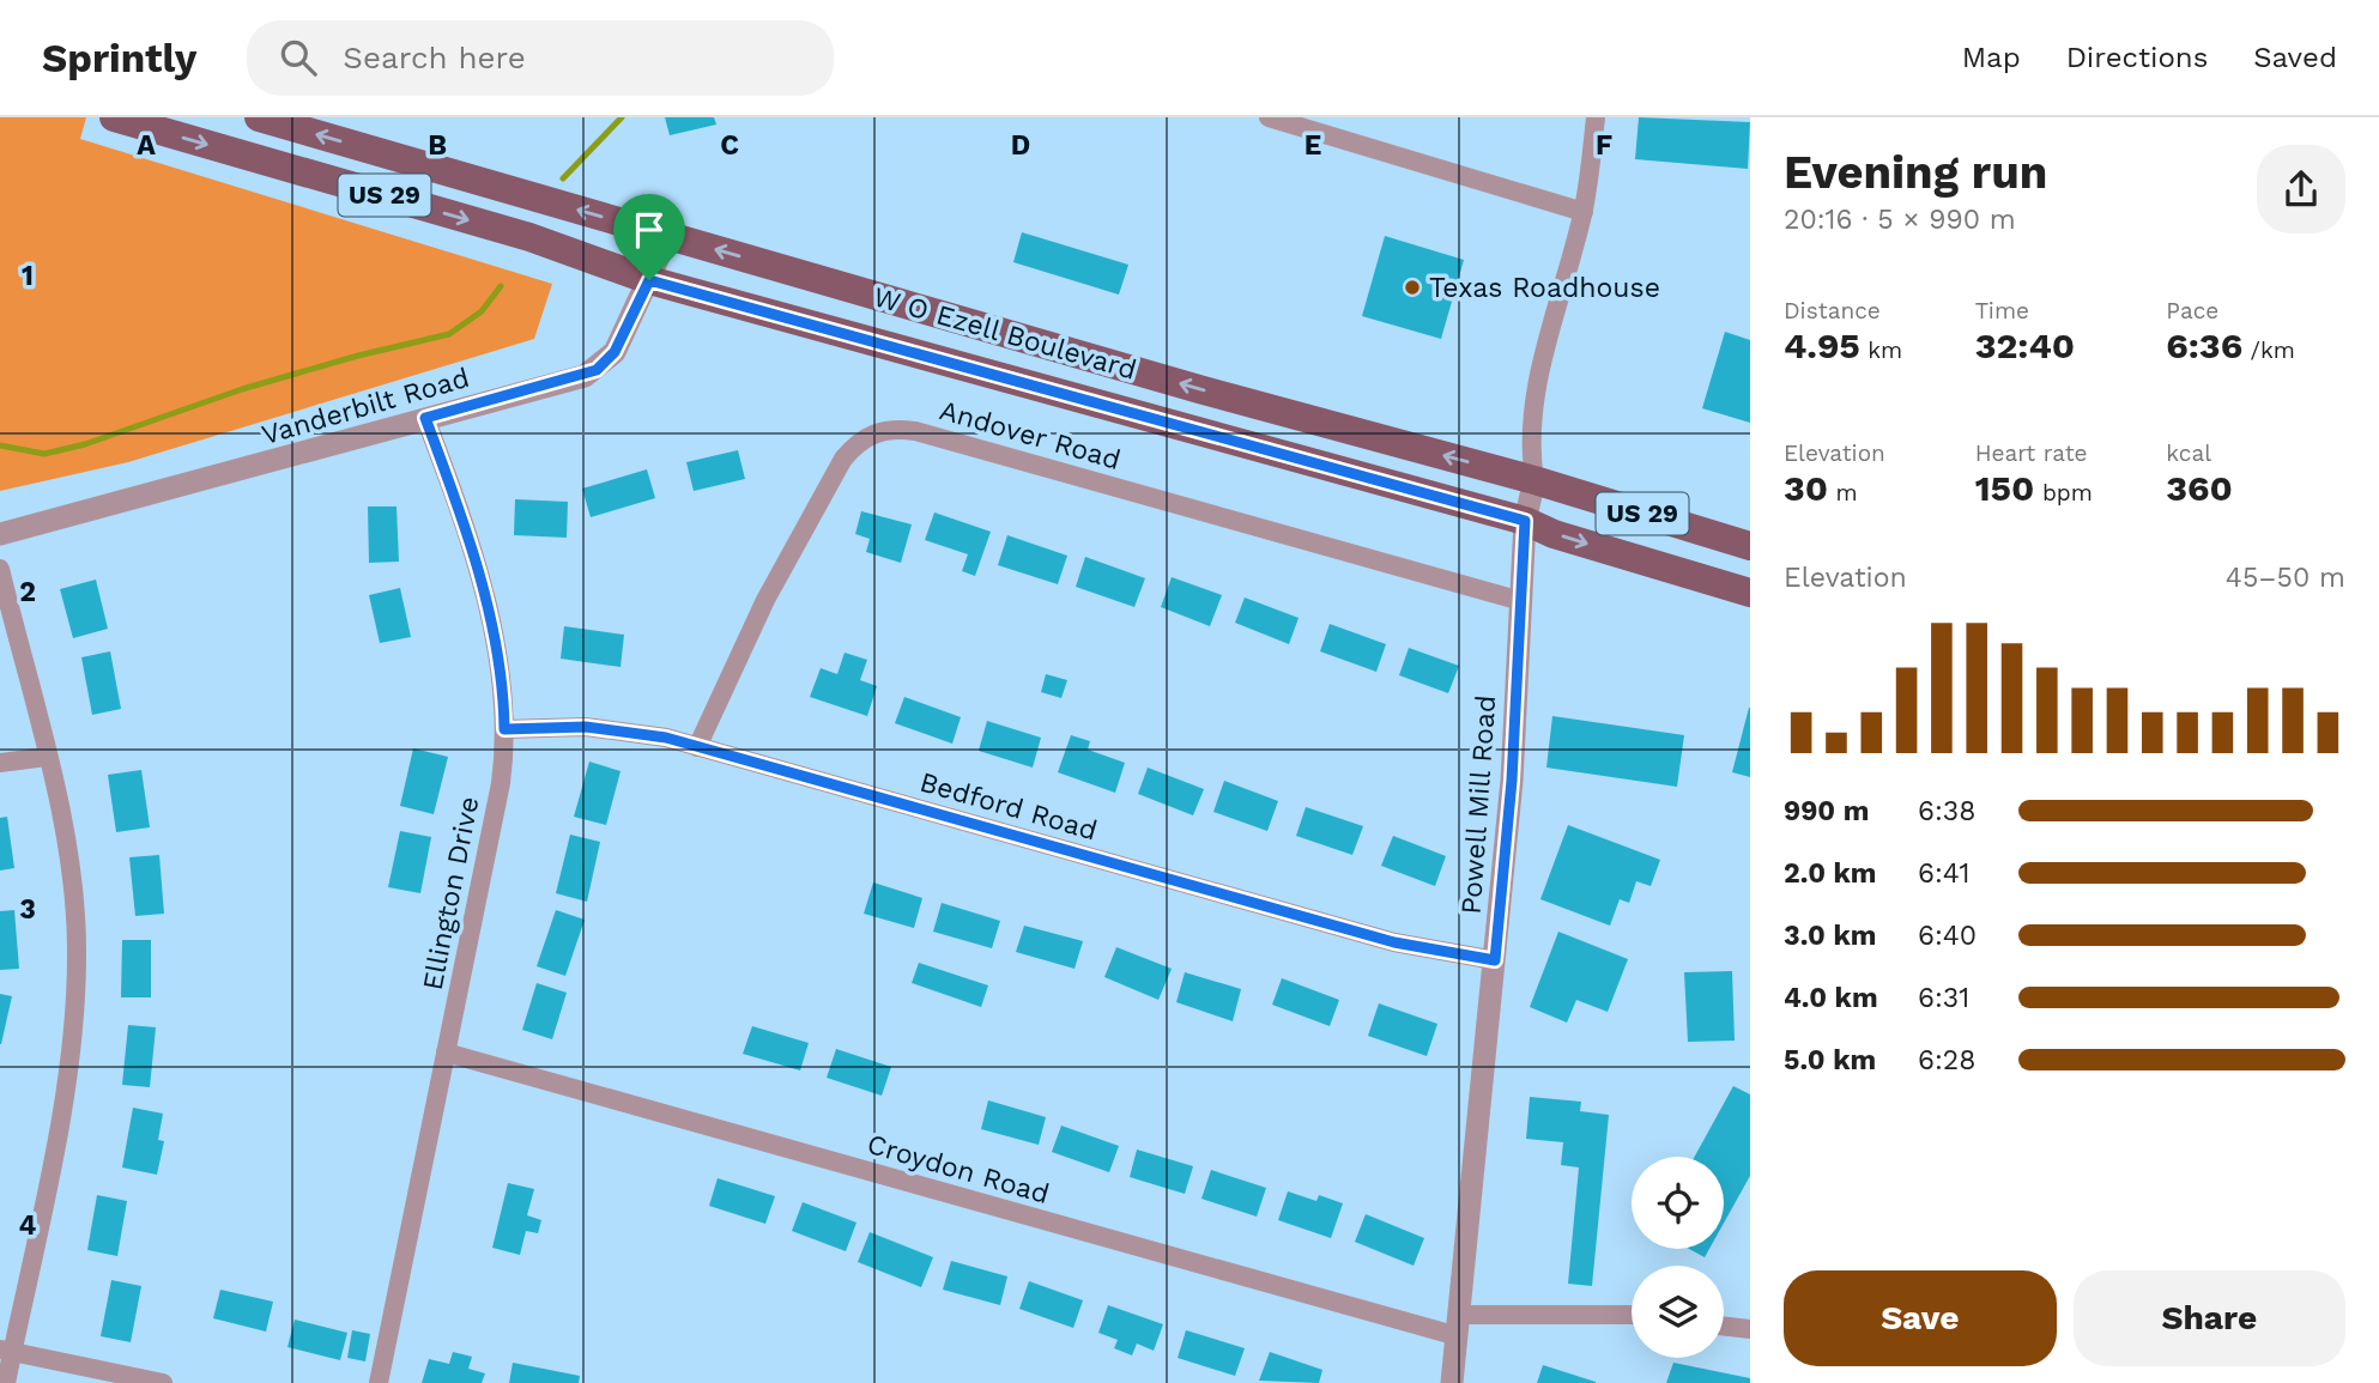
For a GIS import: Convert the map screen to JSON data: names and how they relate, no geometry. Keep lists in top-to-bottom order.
{
  "streets": {
    "main road": ["US 29", "W O Ezell Boulevard"],
    "street": [
      "Vanderbilt Road",
      "Andover Road",
      "Powell Mill Road",
      "Bedford Road",
      "Ellington Drive",
      "Croydon Road"
    ]
  },
  "crossings": [
    ["W O Ezell Boulevard", "Vanderbilt Road"],
    ["W O Ezell Boulevard", "Powell Mill Road"],
    ["Vanderbilt Road", "Ellington Drive"],
    ["Andover Road", "Powell Mill Road"],
    ["Andover Road", "Bedford Road"],
    ["Powell Mill Road", "Bedford Road"],
    ["Powell Mill Road", "Croydon Road"],
    ["Bedford Road", "Ellington Drive"],
    ["Ellington Drive", "Croydon Road"]
  ],
  "places": ["Texas Roadhouse"],
  "page": {
    "header": "Sprintly",
    "search": "Search here",
    "nav": ["Map", "Directions", "Saved"],
    "heading": ["Evening run", "20:16 · 5 × 990 m"],
    "stats": [
      ["Distance", "4.95 km"],
      ["Time", "32:40"],
      ["Pace", "6:36 /km"],
      ["Elevation", "30 m"],
      ["Heart rate", "150 bpm"],
      ["kcal", "360"]
    ],
    "chart": ["Elevation", "45–50 m"],
    "list": [
      {
        "name": "990 m",
        "note": "6:38"
      },
      {
        "name": "2.0 km",
        "note": "6:41"
      },
      {
        "name": "3.0 km",
        "note": "6:40"
      },
      {
        "name": "4.0 km",
        "note": "6:31"
      },
      {
        "name": "5.0 km",
        "note": "6:28"
      }
    ],
    "buttons": ["Save", "Share"]
  },
  "grid": {
    "columns": [
      "A",
      "B",
      "C",
      "D",
      "E",
      "F"
    ],
    "rows": [
      "1",
      "2",
      "3",
      "4"
    ]
  }
}
